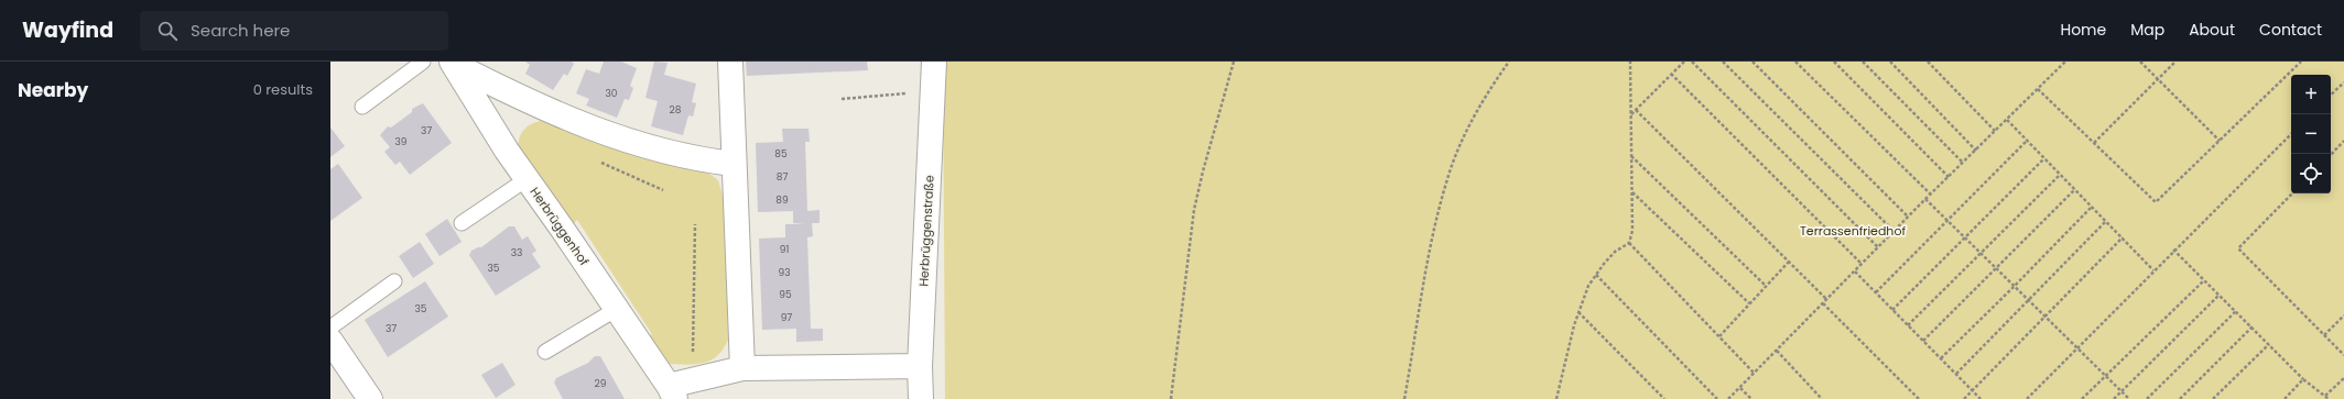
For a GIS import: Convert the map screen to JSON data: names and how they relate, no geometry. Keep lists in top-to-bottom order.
{
  "streets": {
    "street": ["Herbrüggenhof", "Herbrüggenstraße"]
  },
  "parks": ["Terrassenfriedhof"],
  "house_numbers": [
    "30",
    "28",
    "37",
    "39",
    "85",
    "87",
    "89",
    "91",
    "33",
    "35",
    "93",
    "95",
    "35",
    "97",
    "37",
    "29"
  ],
  "page": {
    "header": "Wayfind",
    "search": "Search here",
    "nav": [
      "Home",
      "Map",
      "About",
      "Contact"
    ],
    "heading": ["Nearby", "0 results"],
    "map_buttons": ["+", "−"]
  }
}
